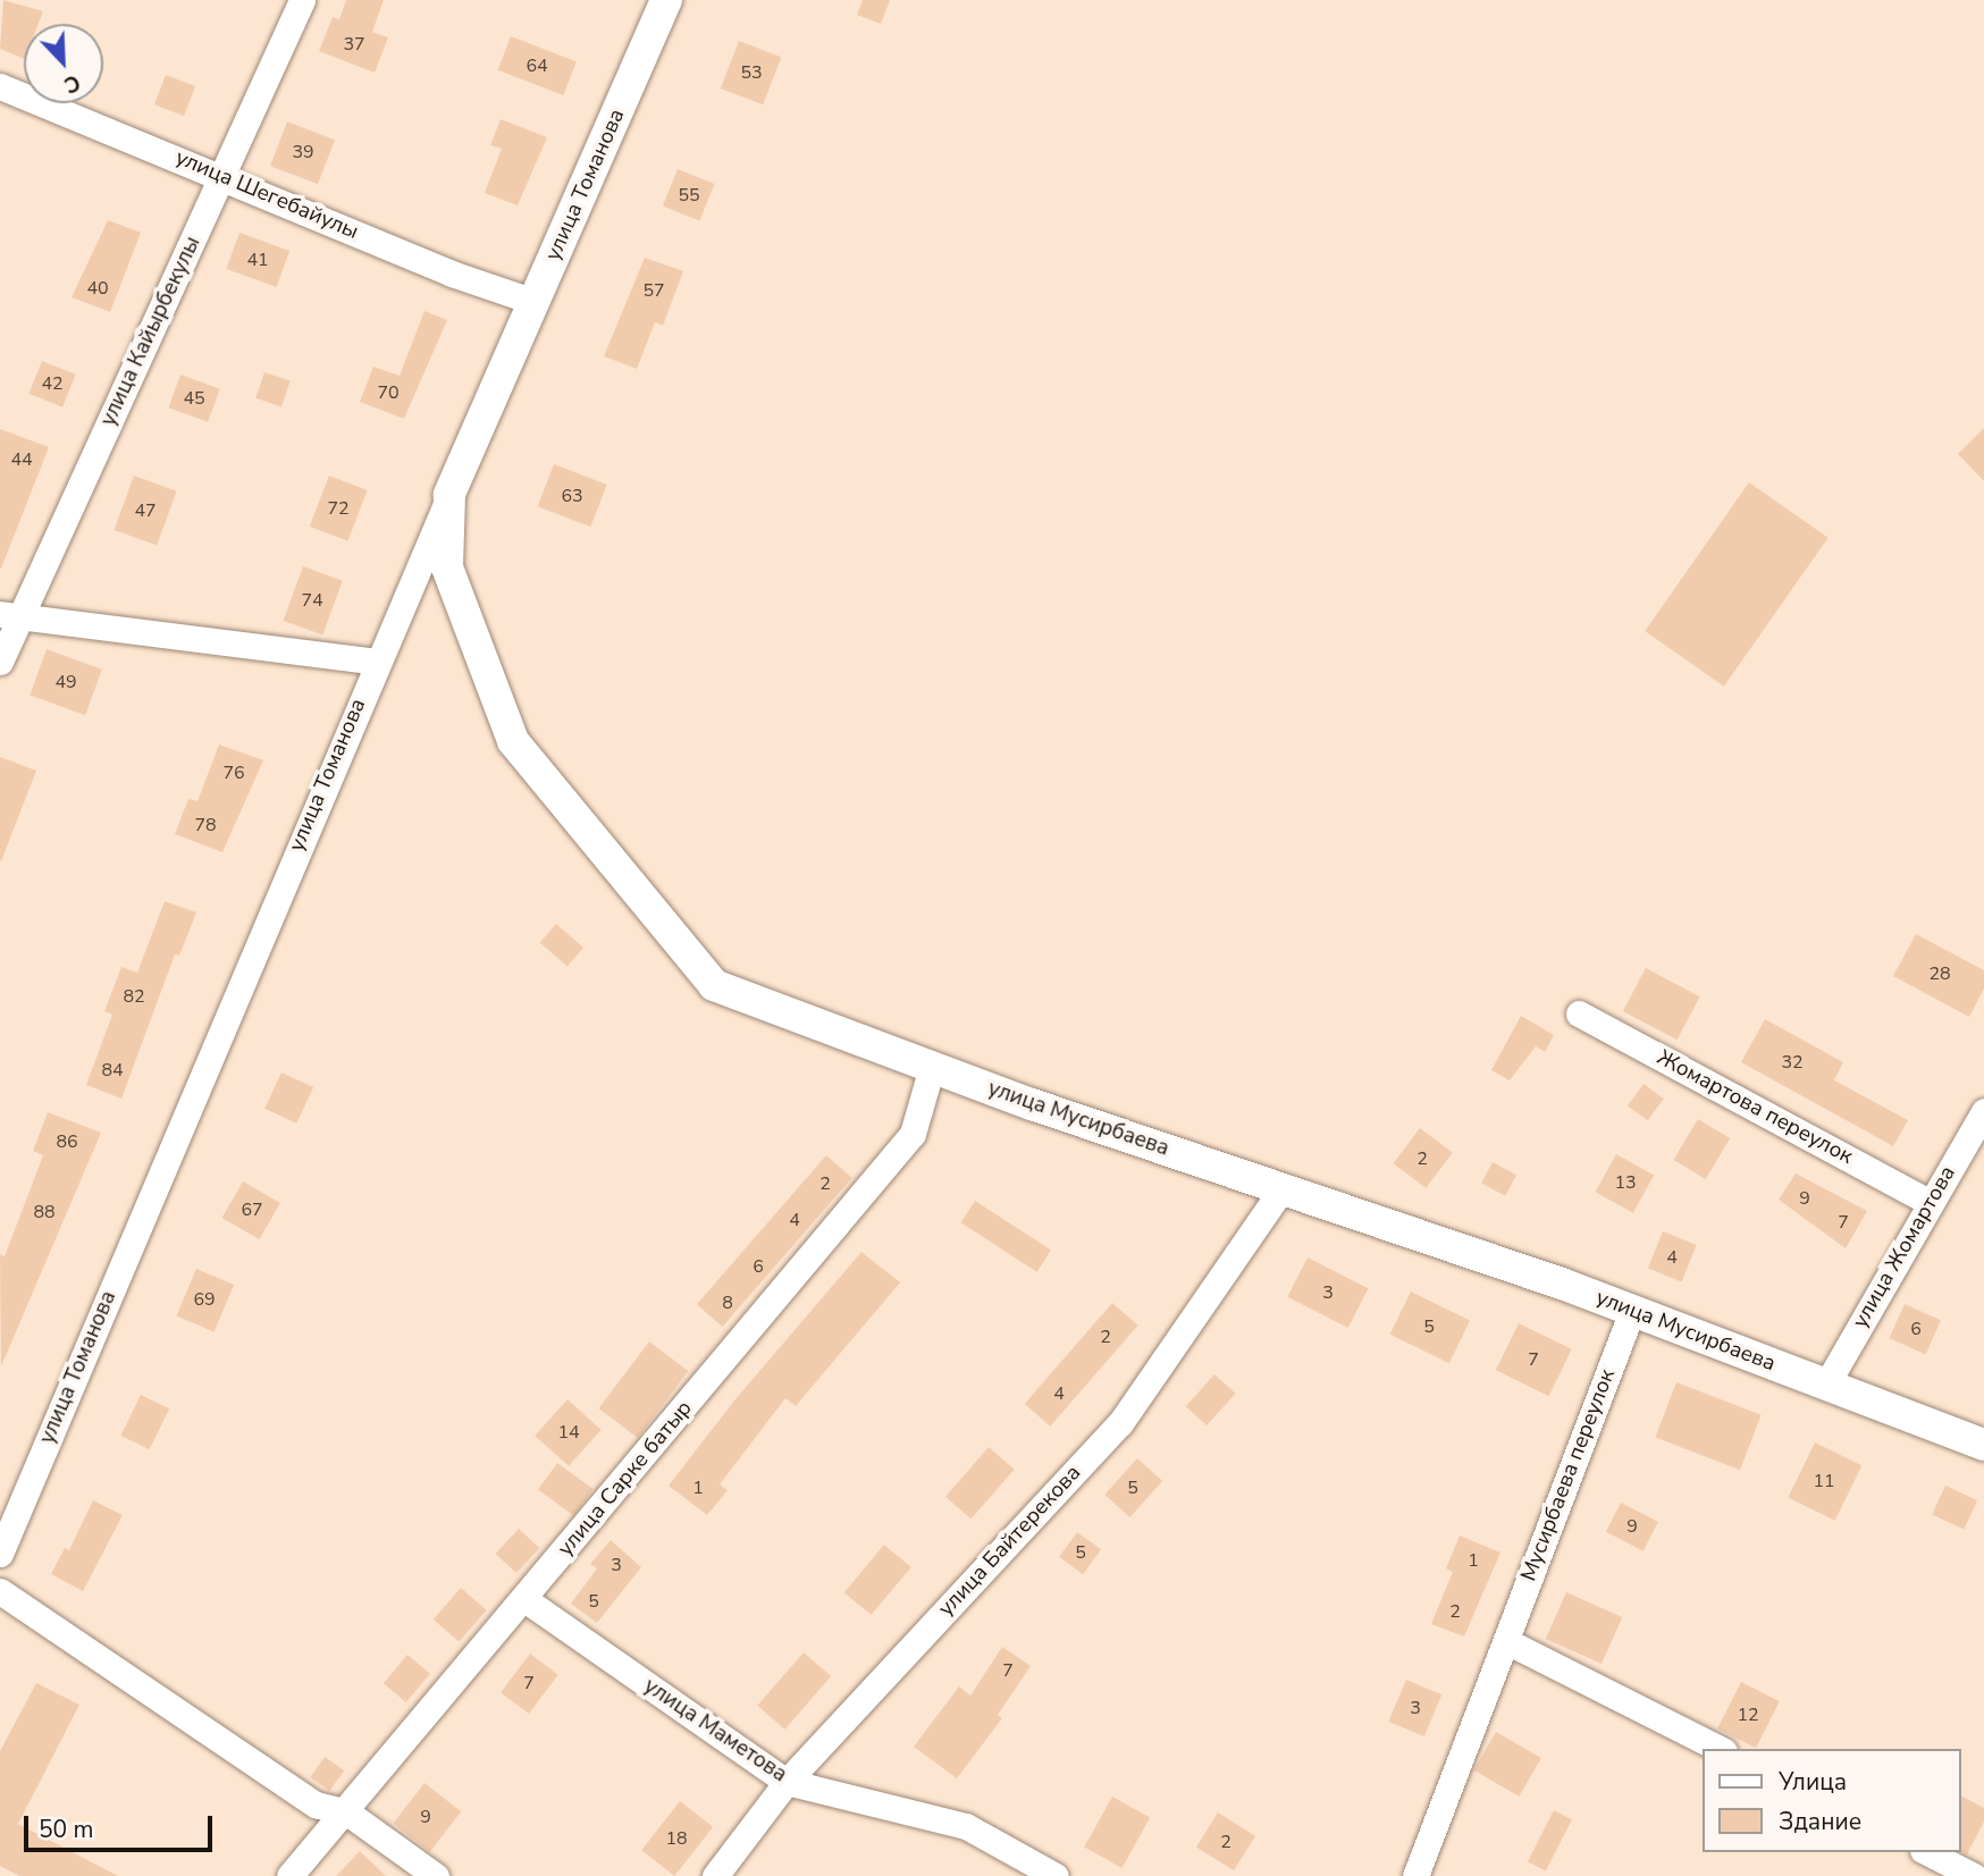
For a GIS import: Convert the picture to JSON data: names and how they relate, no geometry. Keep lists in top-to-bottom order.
{
  "streets": {
    "street": [
      "улица Томанова",
      "улица Шегебайулы",
      "улица Кайырбекулы",
      "Жомартова переулок",
      "улица Мусирбаева",
      "улица Жомартова",
      "Мусирбаева переулок",
      "улица Сарке батыр",
      "улица Байтерекова",
      "улица Маметова"
    ]
  },
  "crossings": [
    ["улица Томанова", "улица Шегебайулы"],
    ["улица Томанова", "улица Мусирбаева"],
    ["улица Шегебайулы", "улица Кайырбекулы"],
    ["Жомартова переулок", "улица Жомартова"],
    ["улица Мусирбаева", "улица Жомартова"],
    ["улица Мусирбаева", "Мусирбаева переулок"],
    ["улица Мусирбаева", "улица Сарке батыр"],
    ["улица Мусирбаева", "улица Байтерекова"],
    ["улица Сарке батыр", "улица Маметова"],
    ["улица Байтерекова", "улица Маметова"]
  ],
  "house_numbers": [
    "37",
    "64",
    "53",
    "39",
    "55",
    "41",
    "40",
    "57",
    "42",
    "70",
    "45",
    "44",
    "63",
    "72",
    "47",
    "74",
    "49",
    "76",
    "78",
    "28",
    "82",
    "32",
    "84",
    "86",
    "2",
    "13",
    "2",
    "9",
    "67",
    "88",
    "4",
    "7",
    "4",
    "6",
    "3",
    "69",
    "8",
    "5",
    "6",
    "2",
    "7",
    "4",
    "14",
    "11",
    "1",
    "5",
    "9",
    "5",
    "1",
    "3",
    "5",
    "2",
    "7",
    "7",
    "3",
    "12",
    "9",
    "18",
    "2"
  ],
  "legend": ["Улица", "Здание"],
  "scale_bar": "50 m",
  "north": "bottom right"
}
